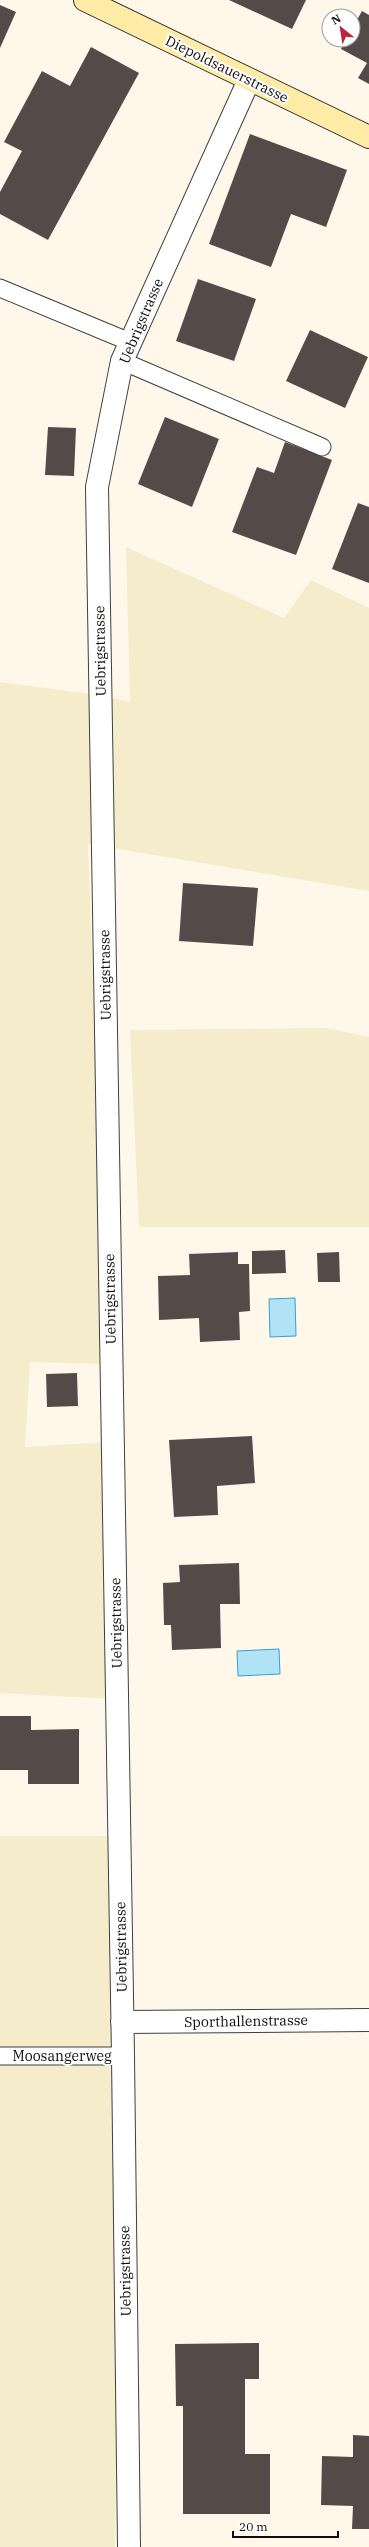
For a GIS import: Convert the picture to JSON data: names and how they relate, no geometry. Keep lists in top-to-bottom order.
{
  "streets": {
    "main road": ["Diepoldsauerstrasse"],
    "street": ["Uebrigstrasse", "Sporthallenstrasse"],
    "lane": ["Moosangerweg"]
  },
  "crossings": [
    ["Diepoldsauerstrasse", "Uebrigstrasse"],
    ["Uebrigstrasse", "Sporthallenstrasse"],
    ["Uebrigstrasse", "Moosangerweg"]
  ],
  "scale_bar": "20 m",
  "north": "top left"
}
